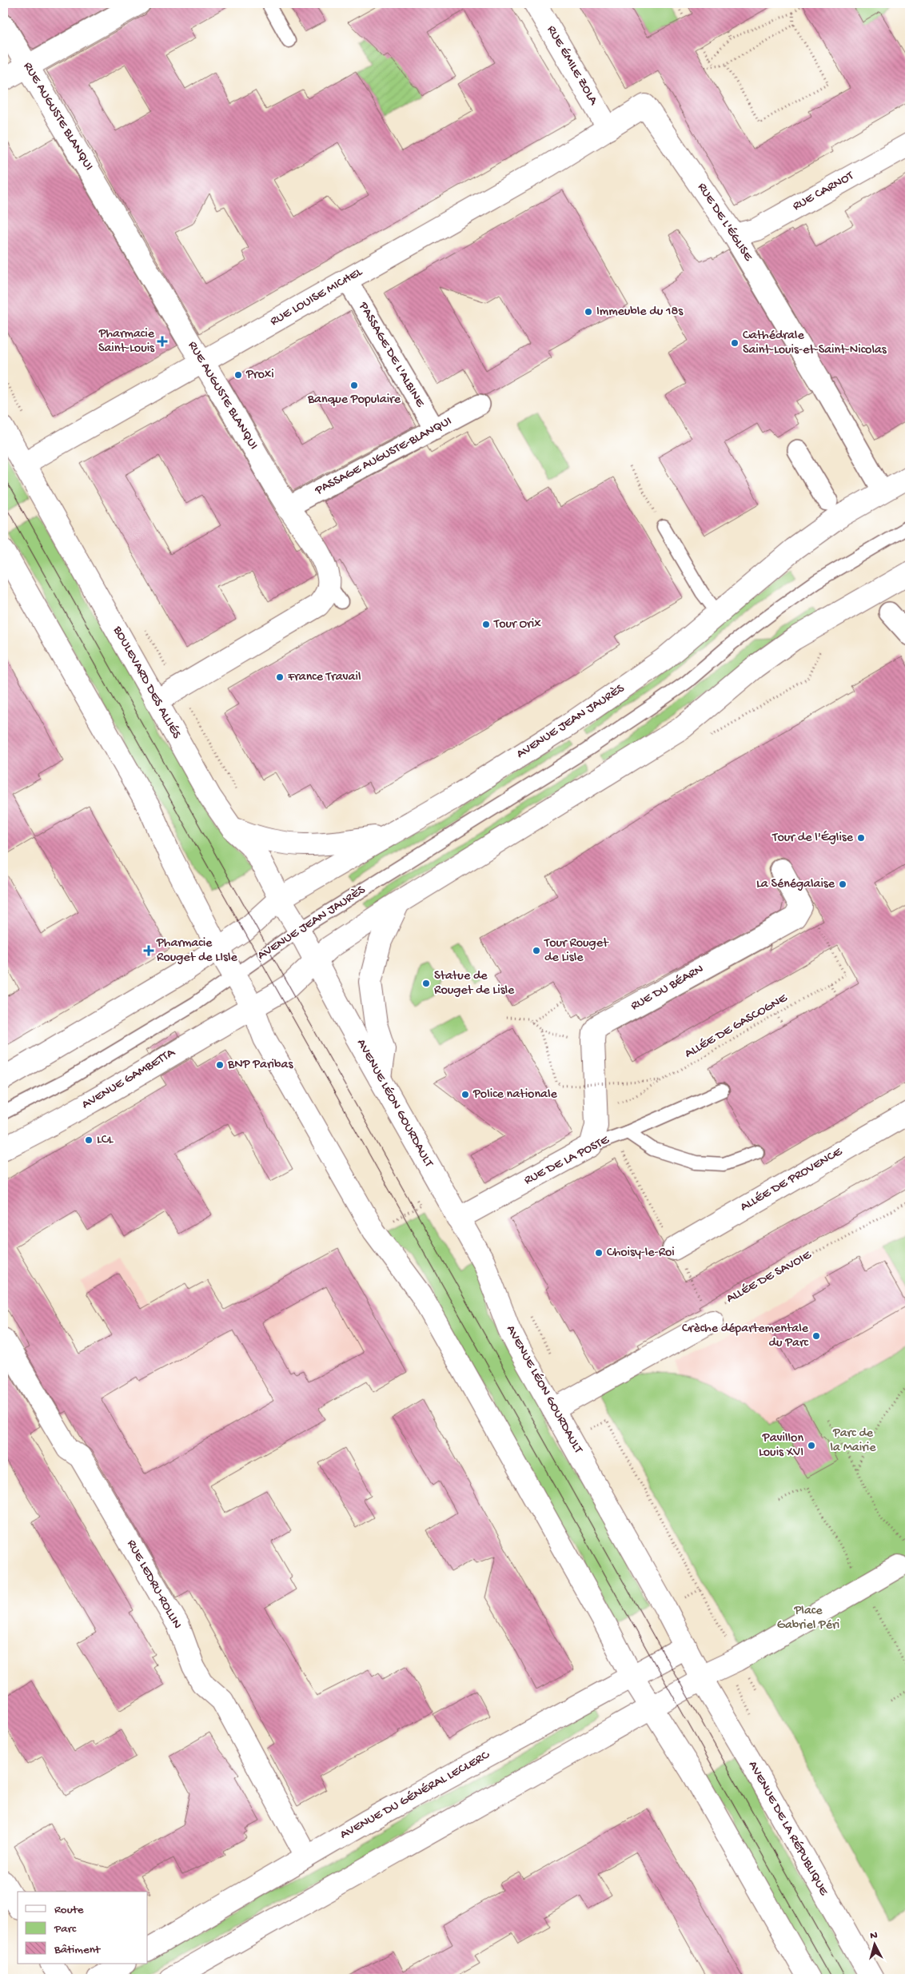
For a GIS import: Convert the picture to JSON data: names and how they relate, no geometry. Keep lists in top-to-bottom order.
{
  "streets": {
    "main road": [
      "RUE ÉMILE ZOLA",
      "RUE AUGUSTE BLANQUI",
      "RUE CARNOT",
      "RUE DE L'ÉGLISE",
      "RUE LOUISE MICHEL",
      "BOULEVARD DES ALLIÉS",
      "AVENUE JEAN JAURÈS",
      "RUE DU BÉARN",
      "AVENUE GAMBETTA",
      "AVENUE LÉON GOURDAULT",
      "RUE DE LA POSTE",
      "ALLÉE DE PROVENCE",
      "RUE LEDRU-ROLLIN",
      "AVENUE DU GÉNÉRAL LECLERC",
      "AVENUE DE LA RÉPUBLIQUE"
    ],
    "street": ["PASSAGE DE L'ALBINE", "PASSAGE AUGUSTE-BLANQUI"],
    "path": ["ALLÉE DE GASCOGNE", "ALLÉE DE SAVOIE"]
  },
  "crossings": [
    ["RUE ÉMILE ZOLA", "RUE DE L'ÉGLISE"],
    ["RUE ÉMILE ZOLA", "RUE LOUISE MICHEL"],
    ["RUE AUGUSTE BLANQUI", "RUE LOUISE MICHEL"],
    ["RUE AUGUSTE BLANQUI", "PASSAGE AUGUSTE-BLANQUI"],
    ["RUE CARNOT", "RUE DE L'ÉGLISE"],
    ["RUE DE L'ÉGLISE", "RUE LOUISE MICHEL"],
    ["RUE LOUISE MICHEL", "PASSAGE DE L'ALBINE"],
    ["RUE LOUISE MICHEL", "BOULEVARD DES ALLIÉS"],
    ["PASSAGE DE L'ALBINE", "PASSAGE AUGUSTE-BLANQUI"],
    ["BOULEVARD DES ALLIÉS", "AVENUE JEAN JAURÈS"],
    ["BOULEVARD DES ALLIÉS", "AVENUE LÉON GOURDAULT"],
    ["AVENUE JEAN JAURÈS", "AVENUE LÉON GOURDAULT"],
    ["RUE DU BÉARN", "ALLÉE DE GASCOGNE"],
    ["RUE DU BÉARN", "RUE DE LA POSTE"],
    ["AVENUE LÉON GOURDAULT", "RUE DE LA POSTE"],
    ["AVENUE LÉON GOURDAULT", "AVENUE DU GÉNÉRAL LECLERC"],
    ["AVENUE LÉON GOURDAULT", "AVENUE DE LA RÉPUBLIQUE"],
    ["RUE LEDRU-ROLLIN", "AVENUE DU GÉNÉRAL LECLERC"]
  ],
  "parks": ["Parc de la Mairie", "Place Gabriel Péri"],
  "places": {
    "other": [
      "Immeuble du 18s",
      "Cathédrale Saint-Louis-et-Saint-Nicolas",
      "Proxi",
      "Banque Populaire",
      "Tour Orix",
      "France Travail",
      "Tour de l'Église",
      "La Sénégalaise",
      "Tour Rouget de Lisle",
      "Statue de Rouget de Lisle",
      "BNP Paribas",
      "Police nationale",
      "LCL",
      "Choisy-le-Roi",
      "Crèche départementale du Parc",
      "Pavillon Louis XVI"
    ],
    "health": ["Pharmacie Saint-Louis", "Pharmacie Rouget de LIsle"]
  },
  "legend": ["Route", "Parc", "Bâtiment"],
  "north": "top"
}
